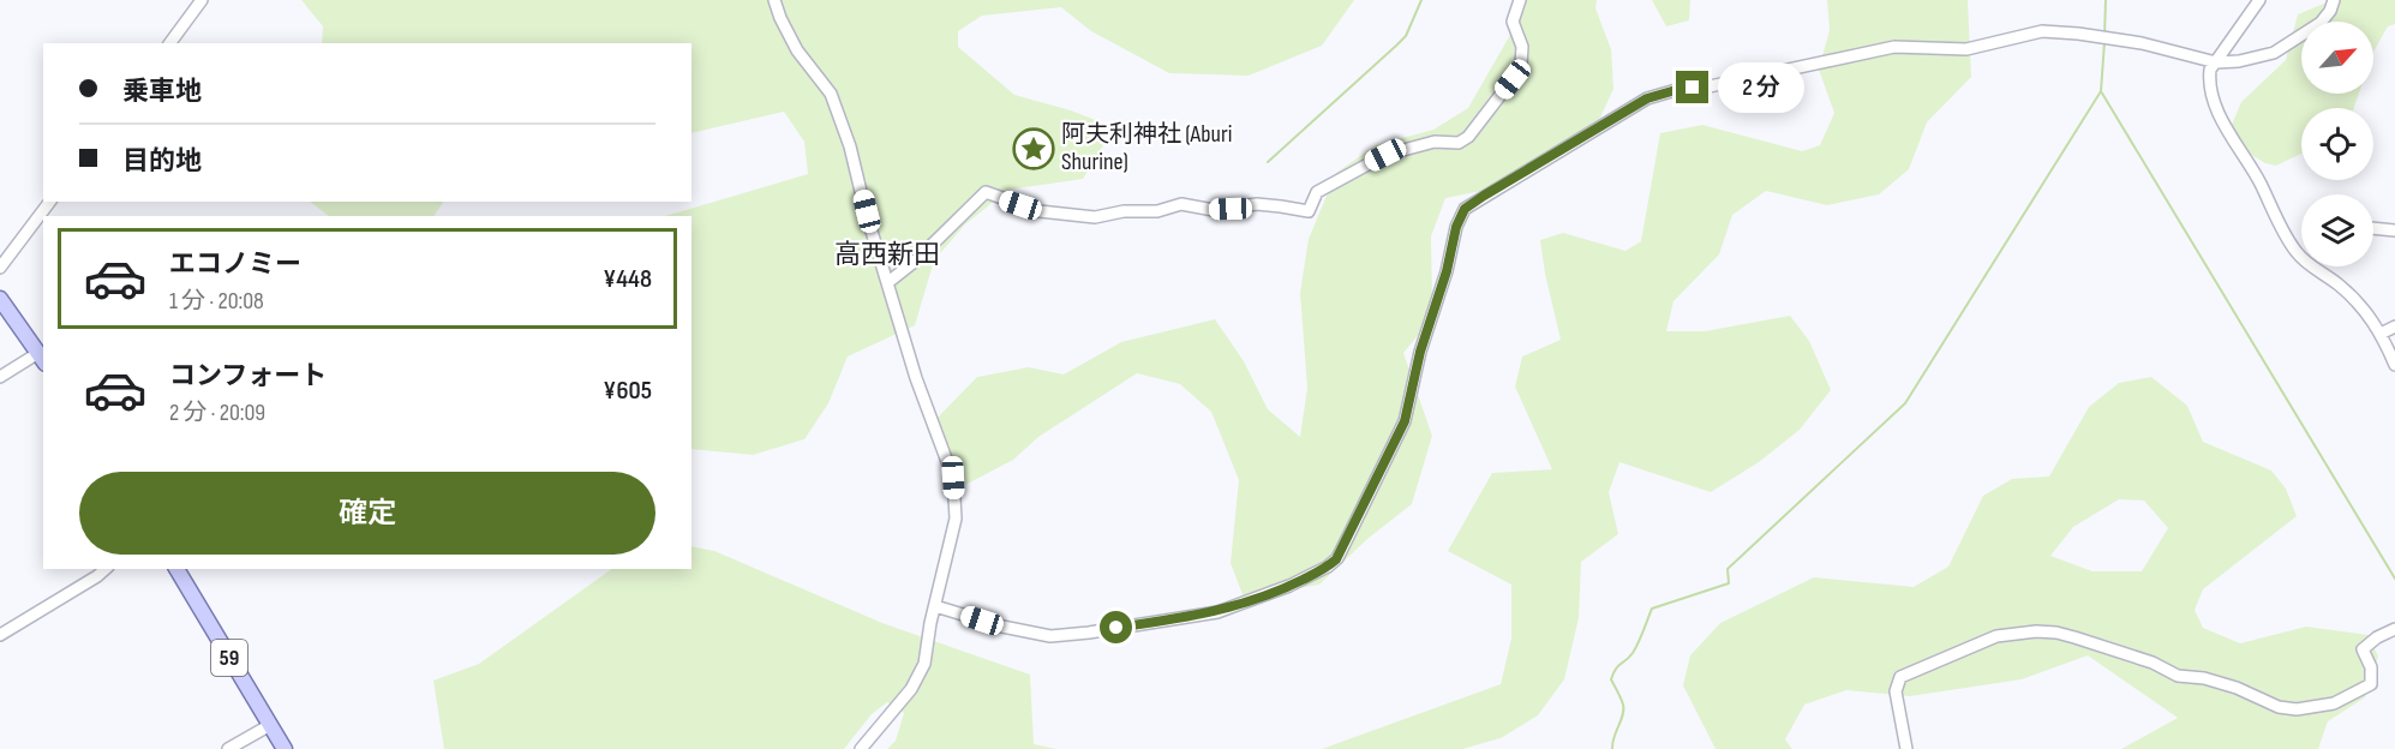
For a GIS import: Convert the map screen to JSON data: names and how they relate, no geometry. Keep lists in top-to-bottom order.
{
  "streets": {
    "main road": ["59"]
  },
  "districts": ["高西新田"],
  "places": {
    "place": ["阿夫利神社 (Aburi Shurine)"]
  },
  "north": "top right",
  "page": {
    "banner": ["乗車地", "目的地"],
    "bubble": "2 分",
    "list": [
      {
        "name": "エコノミー",
        "note": "1 分 · 20:08",
        "value": "¥448"
      },
      {
        "name": "コンフォート",
        "note": "2 分 · 20:09",
        "value": "¥605"
      }
    ],
    "buttons": "確定"
  }
}
